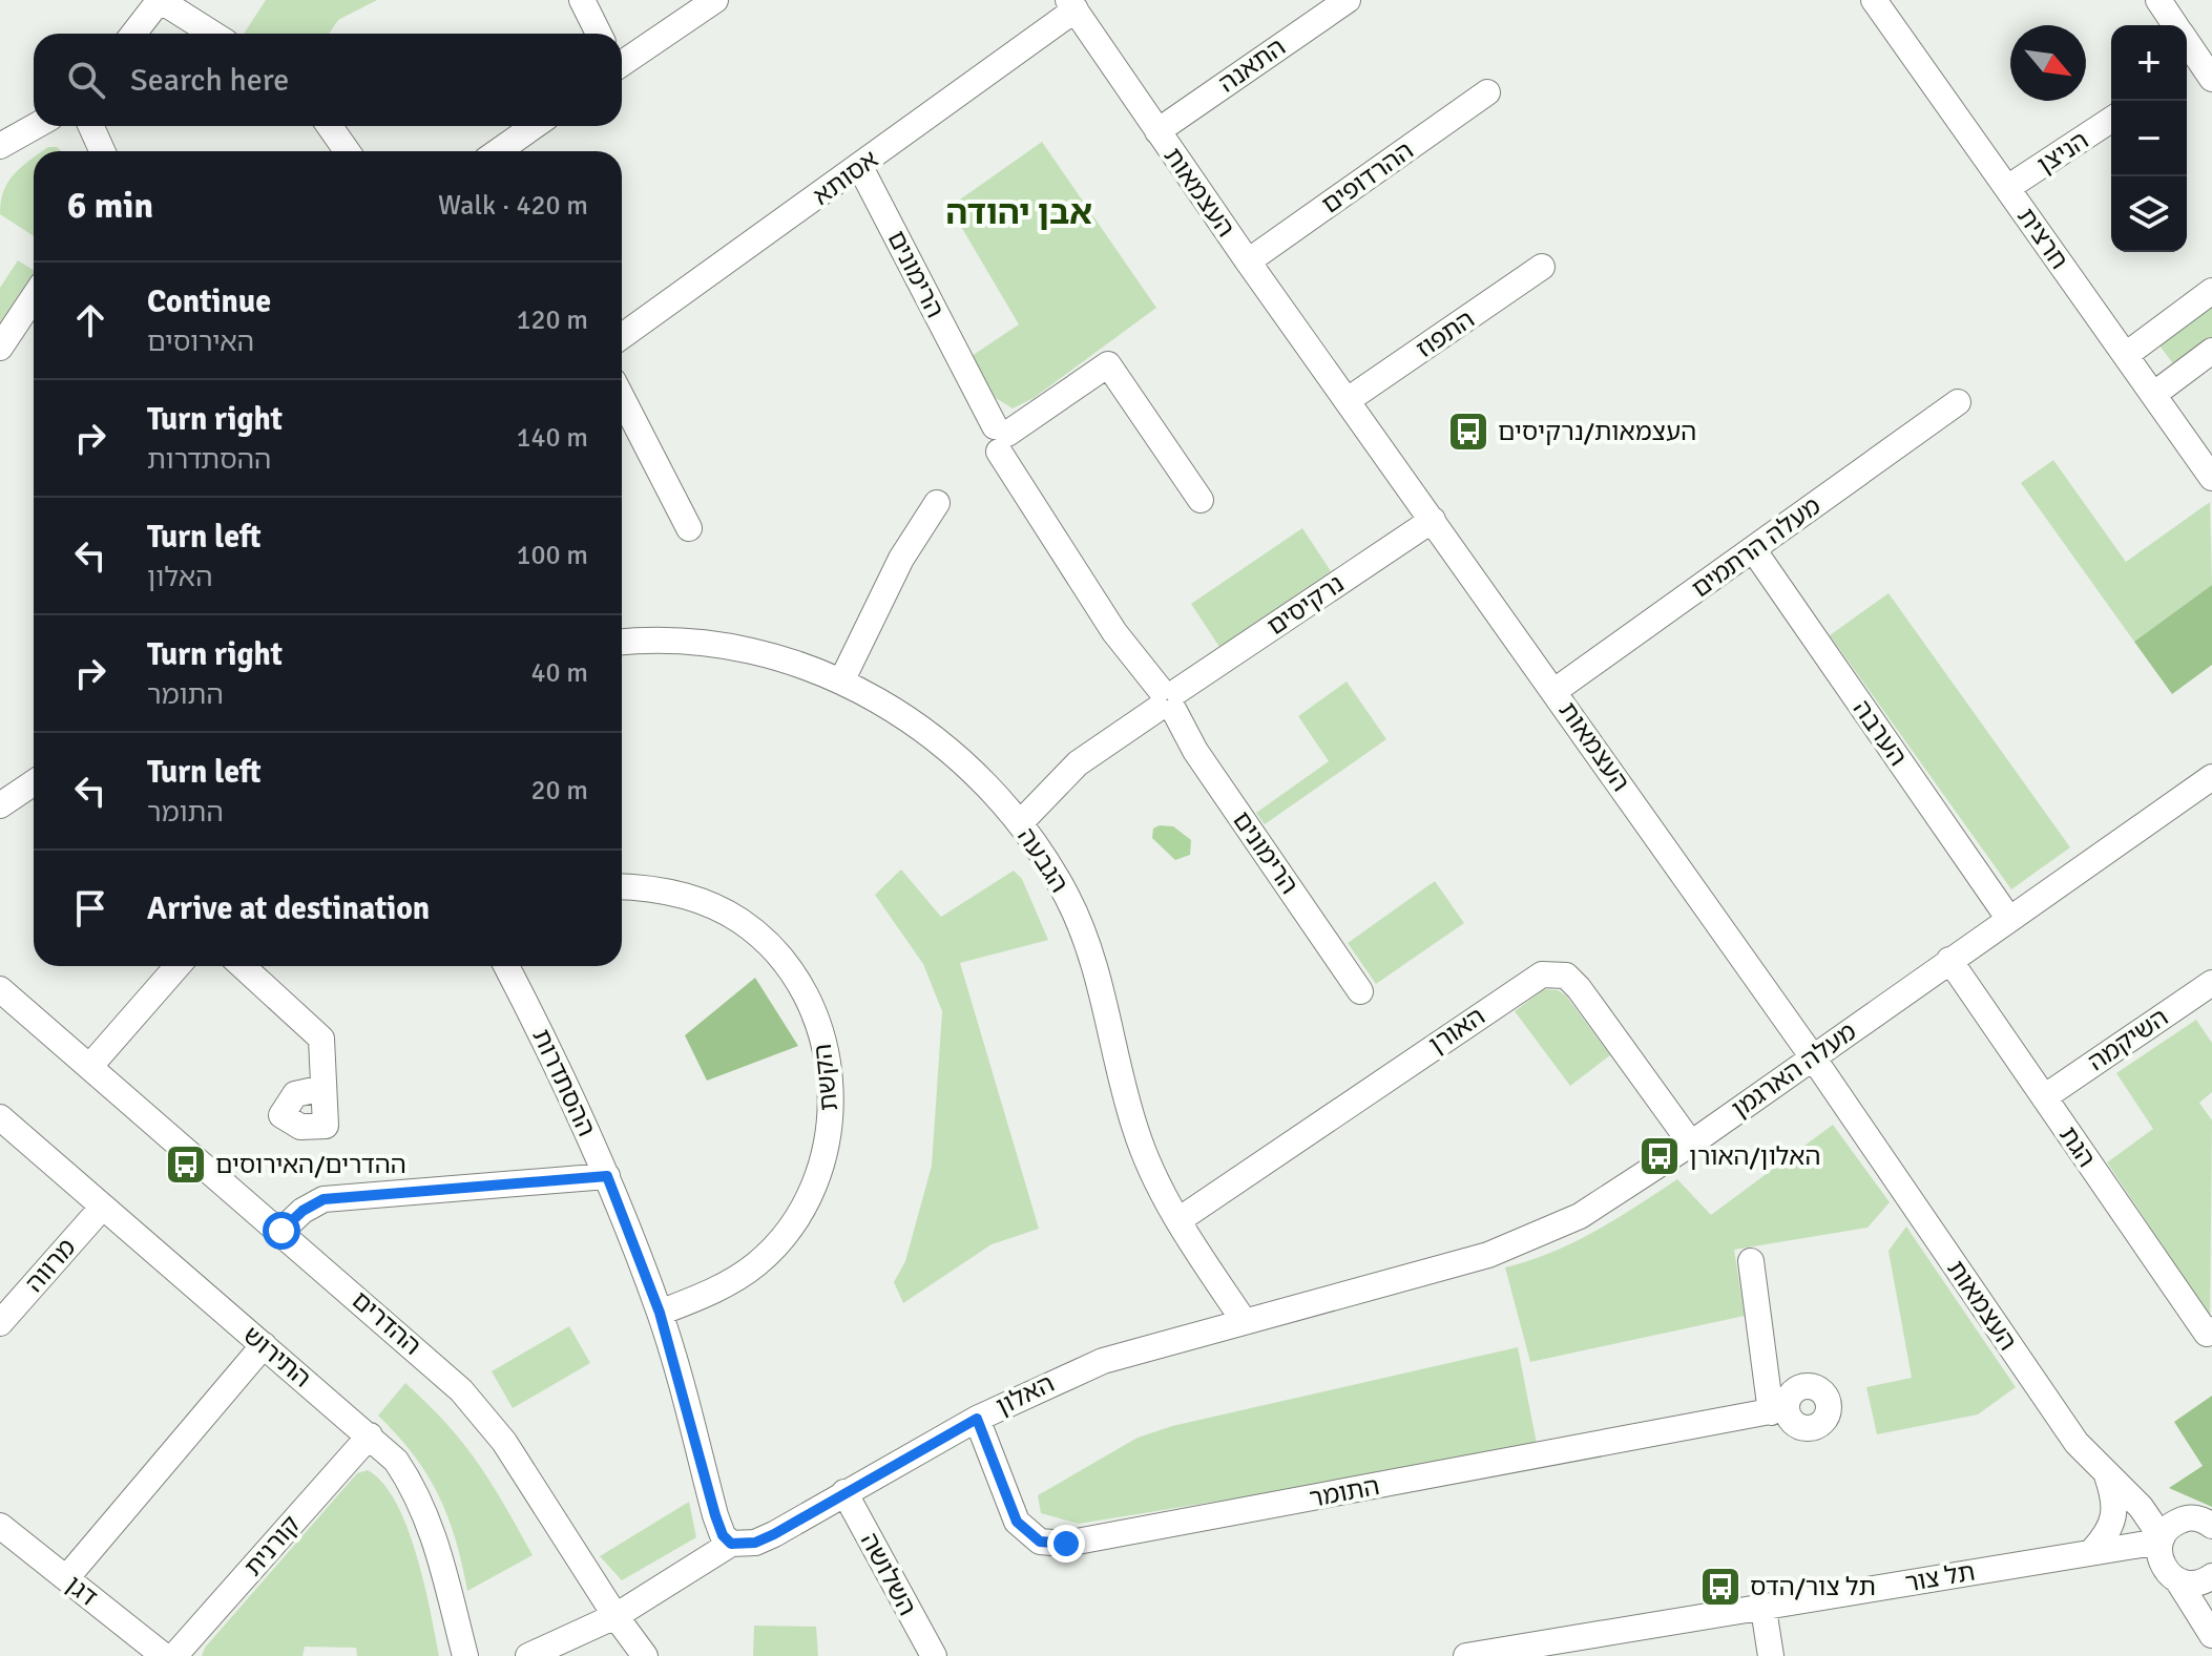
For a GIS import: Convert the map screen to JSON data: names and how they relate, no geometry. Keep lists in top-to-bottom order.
{
  "streets": {
    "street": [
      "התאנה",
      "הניצן",
      "אסותא",
      "ההרדופים",
      "העצמאות",
      "חרצית",
      "הרימונים",
      "התפוז",
      "מעלה הרתמים",
      "נרקיסים",
      "הערבה",
      "הגבעה",
      "האורן",
      "השיקמה",
      "מעלה הארגמן",
      "הקשת",
      "ההסתדרות",
      "הגת",
      "מרווה",
      "ההדרים",
      "התירוש",
      "האלון",
      "התומר",
      "קורנית",
      "השלושה",
      "תל צור",
      "דגן"
    ]
  },
  "crossings": [
    ["התאנה", "העצמאות"],
    ["הניצן", "חרצית"],
    ["אסותא", "העצמאות"],
    ["אסותא", "הרימונים"],
    ["ההרדופים", "העצמאות"],
    ["העצמאות", "התפוז"],
    ["העצמאות", "מעלה הרתמים"],
    ["העצמאות", "נרקיסים"],
    ["העצמאות", "מעלה הארגמן"],
    ["העצמאות", "תל צור"],
    ["הרימונים", "נרקיסים"],
    ["מעלה הרתמים", "הערבה"],
    ["נרקיסים", "הגבעה"],
    ["הערבה", "מעלה הארגמן"],
    ["הגבעה", "האורן"],
    ["הגבעה", "מעלה הארגמן"],
    ["הגבעה", "האלון"],
    ["האורן", "מעלה הארגמן"],
    ["השיקמה", "הגת"],
    ["מעלה הארגמן", "הגת"],
    ["מעלה הארגמן", "האלון"],
    ["הקשת", "ההסתדרות"],
    ["ההסתדרות", "האלון"],
    ["מרווה", "התירוש"],
    ["התירוש", "קורנית"],
    ["האלון", "התומר"],
    ["האלון", "השלושה"]
  ],
  "districts": ["אבן יהודה"],
  "places": {
    "bus stop": [
      "העצמאות/נרקיסים",
      "האלון/האורן",
      "ההדרים/האירוסים",
      "תל צור/הדס"
    ]
  },
  "north": "bottom right",
  "page": {
    "map_buttons": ["+", "−"],
    "search": "Search here",
    "heading": ["6 min", "Walk · 420 m"],
    "list": [
      ["Continue", "האירוסים", "120 m"],
      ["Turn right", "ההסתדרות", "140 m"],
      ["Turn left", "האלון", "100 m"],
      ["Turn right", "התומר", "40 m"],
      ["Turn left", "התומר", "20 m"],
      "Arrive at destination"
    ]
  }
}
